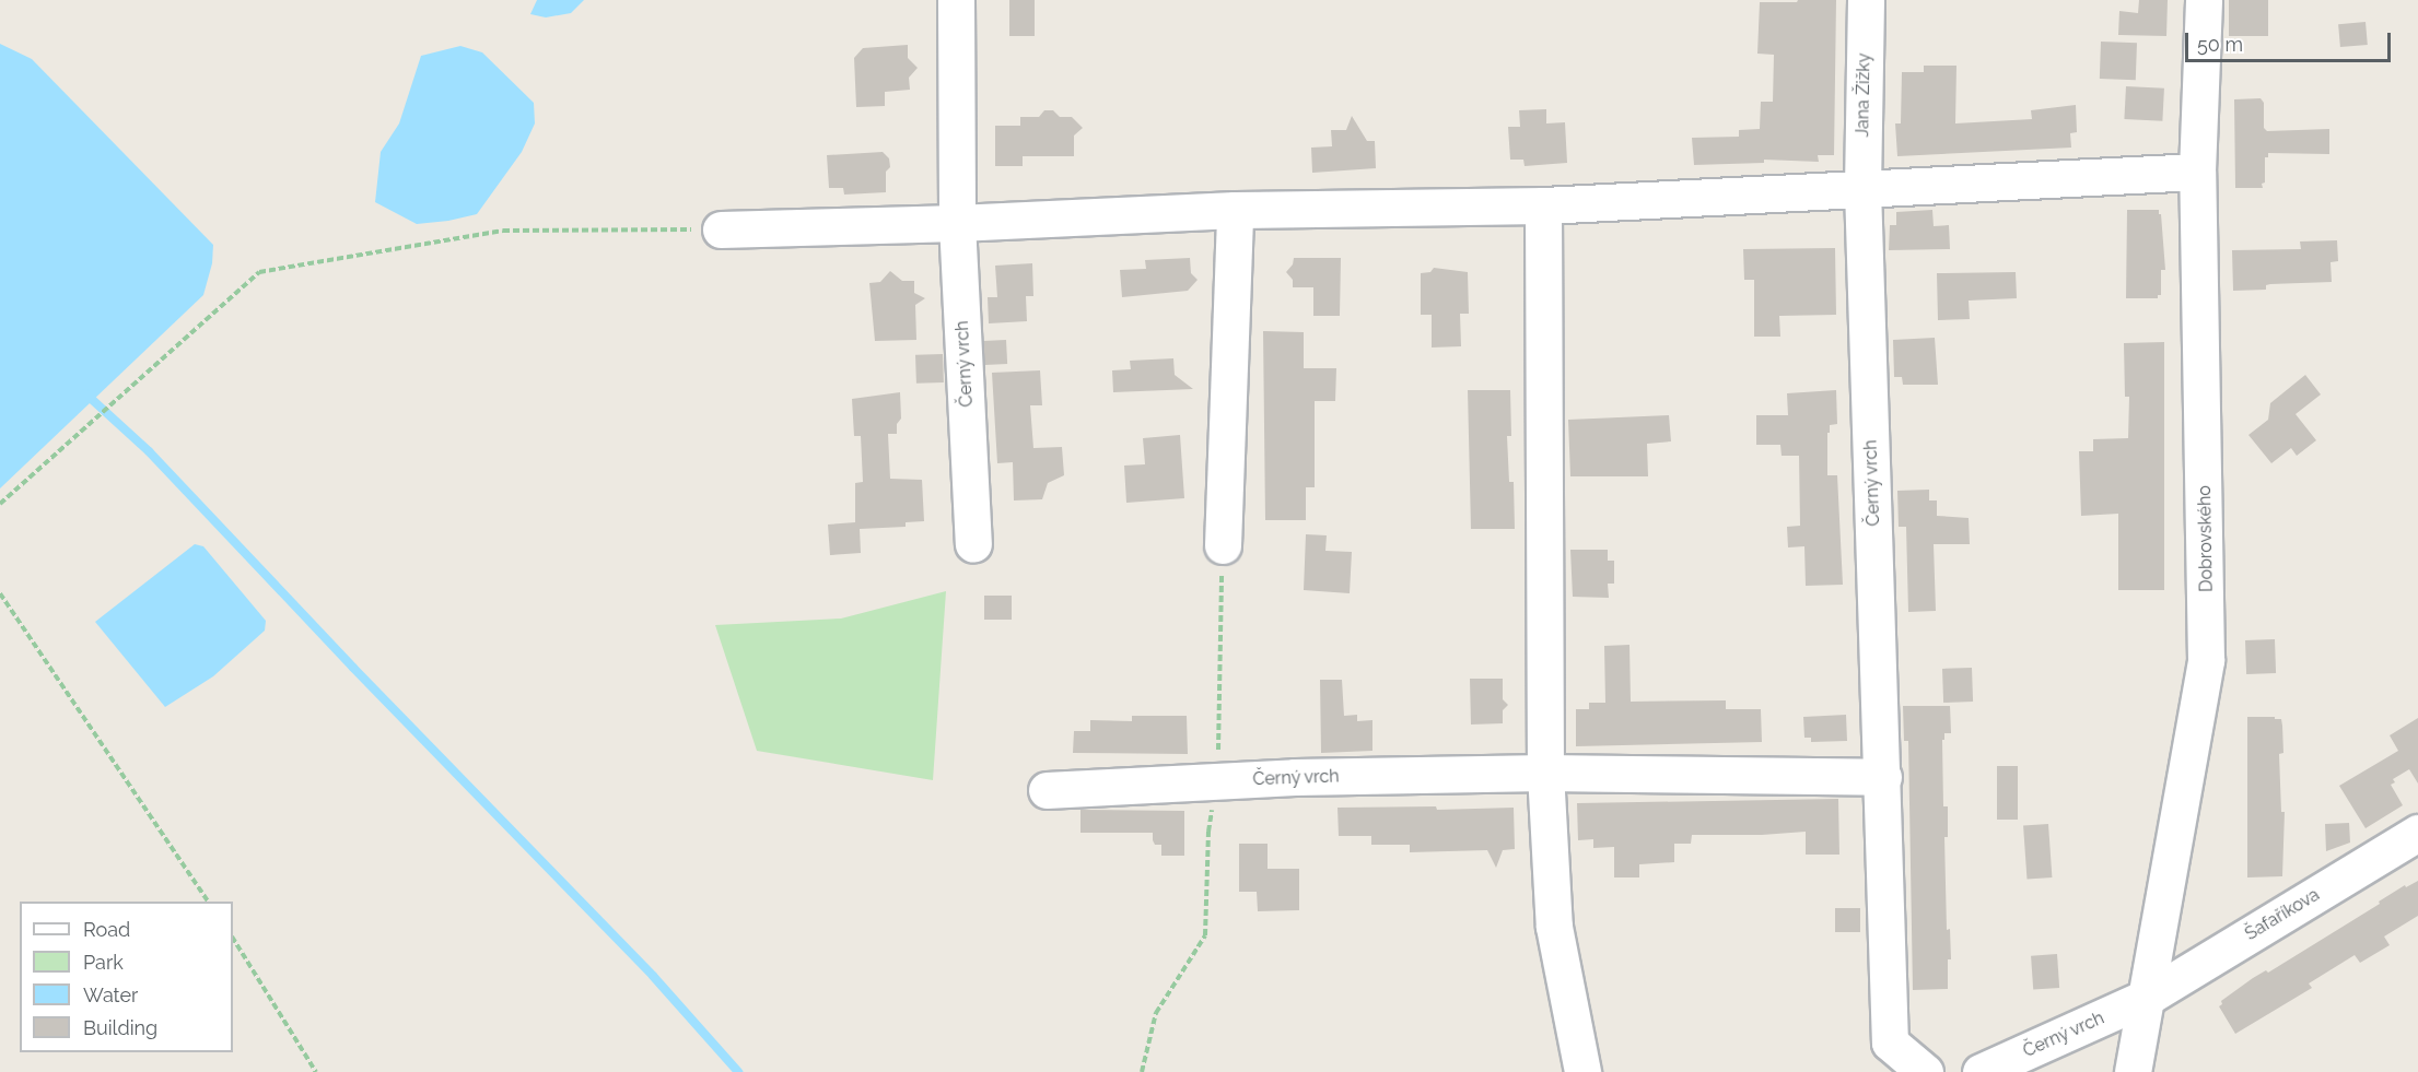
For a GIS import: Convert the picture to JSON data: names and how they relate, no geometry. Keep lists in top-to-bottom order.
{
  "streets": {
    "street": [
      "Jana Žižky",
      "Černý vrch",
      "Dobrovského",
      "Šafaříkova"
    ]
  },
  "crossings": [
    ["Jana Žižky", "Černý vrch"],
    ["Černý vrch", "Dobrovského"],
    ["Černý vrch", "Šafaříkova"],
    ["Dobrovského", "Šafaříkova"]
  ],
  "legend": [
    "Road",
    "Park",
    "Water",
    "Building"
  ],
  "scale_bar": "50 m"
}
